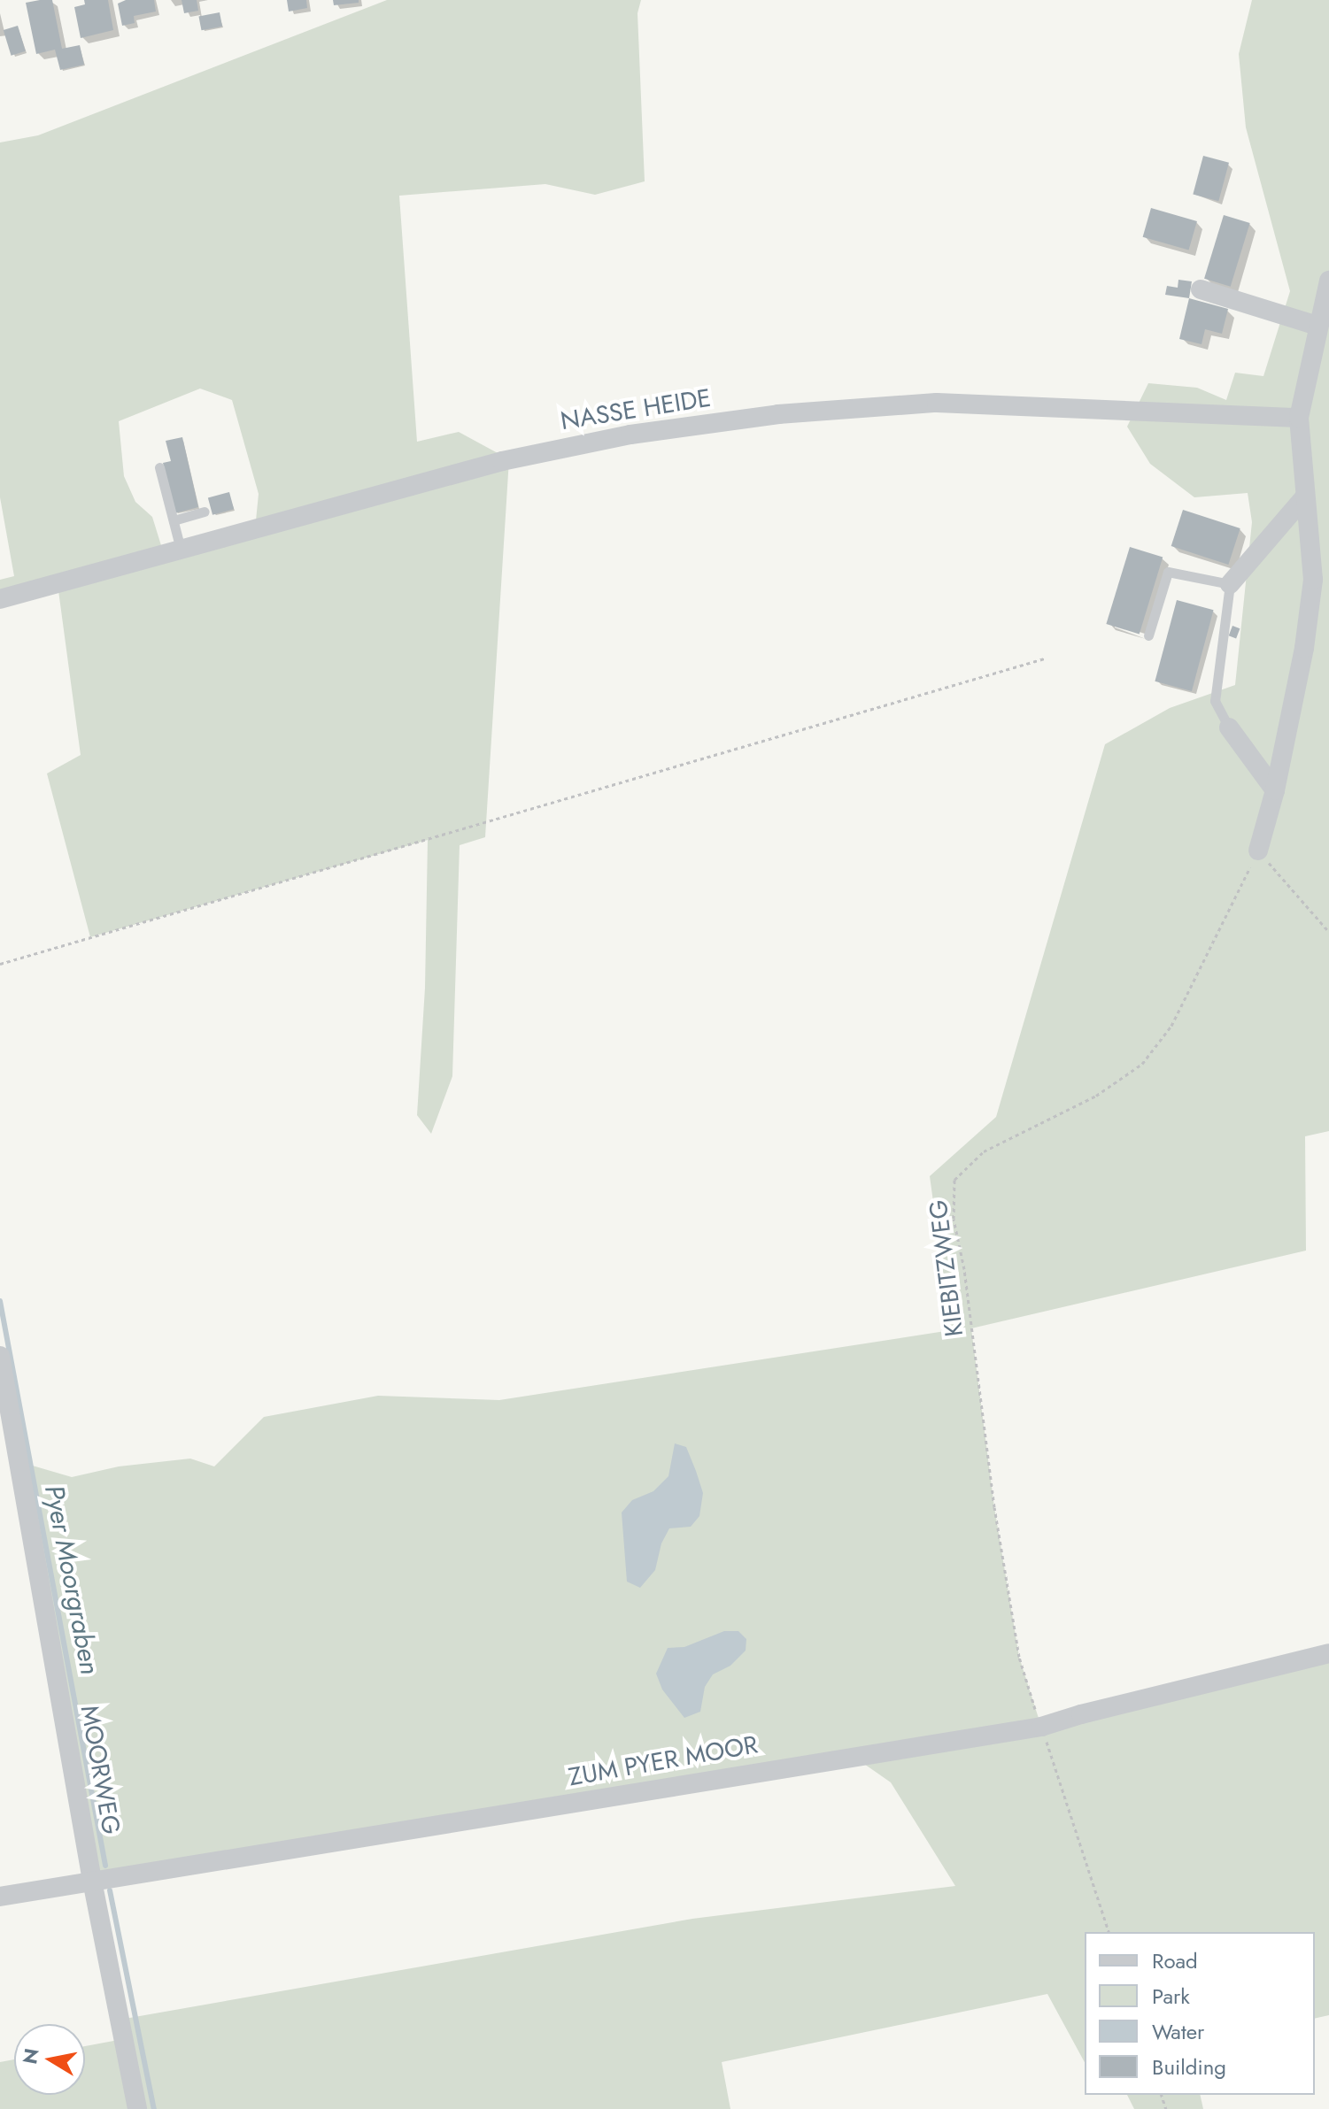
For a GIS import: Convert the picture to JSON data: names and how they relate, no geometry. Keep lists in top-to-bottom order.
{
  "streets": {
    "street": ["NASSE HEIDE", "ZUM PYER MOOR", "MOORWEG"],
    "path": ["KIEBITZWEG"]
  },
  "crossings": [
    ["KIEBITZWEG", "ZUM PYER MOOR"],
    ["ZUM PYER MOOR", "MOORWEG"]
  ],
  "water": ["Pyer Moorgraben"],
  "legend": [
    "Road",
    "Park",
    "Water",
    "Building"
  ],
  "north": "left"
}
